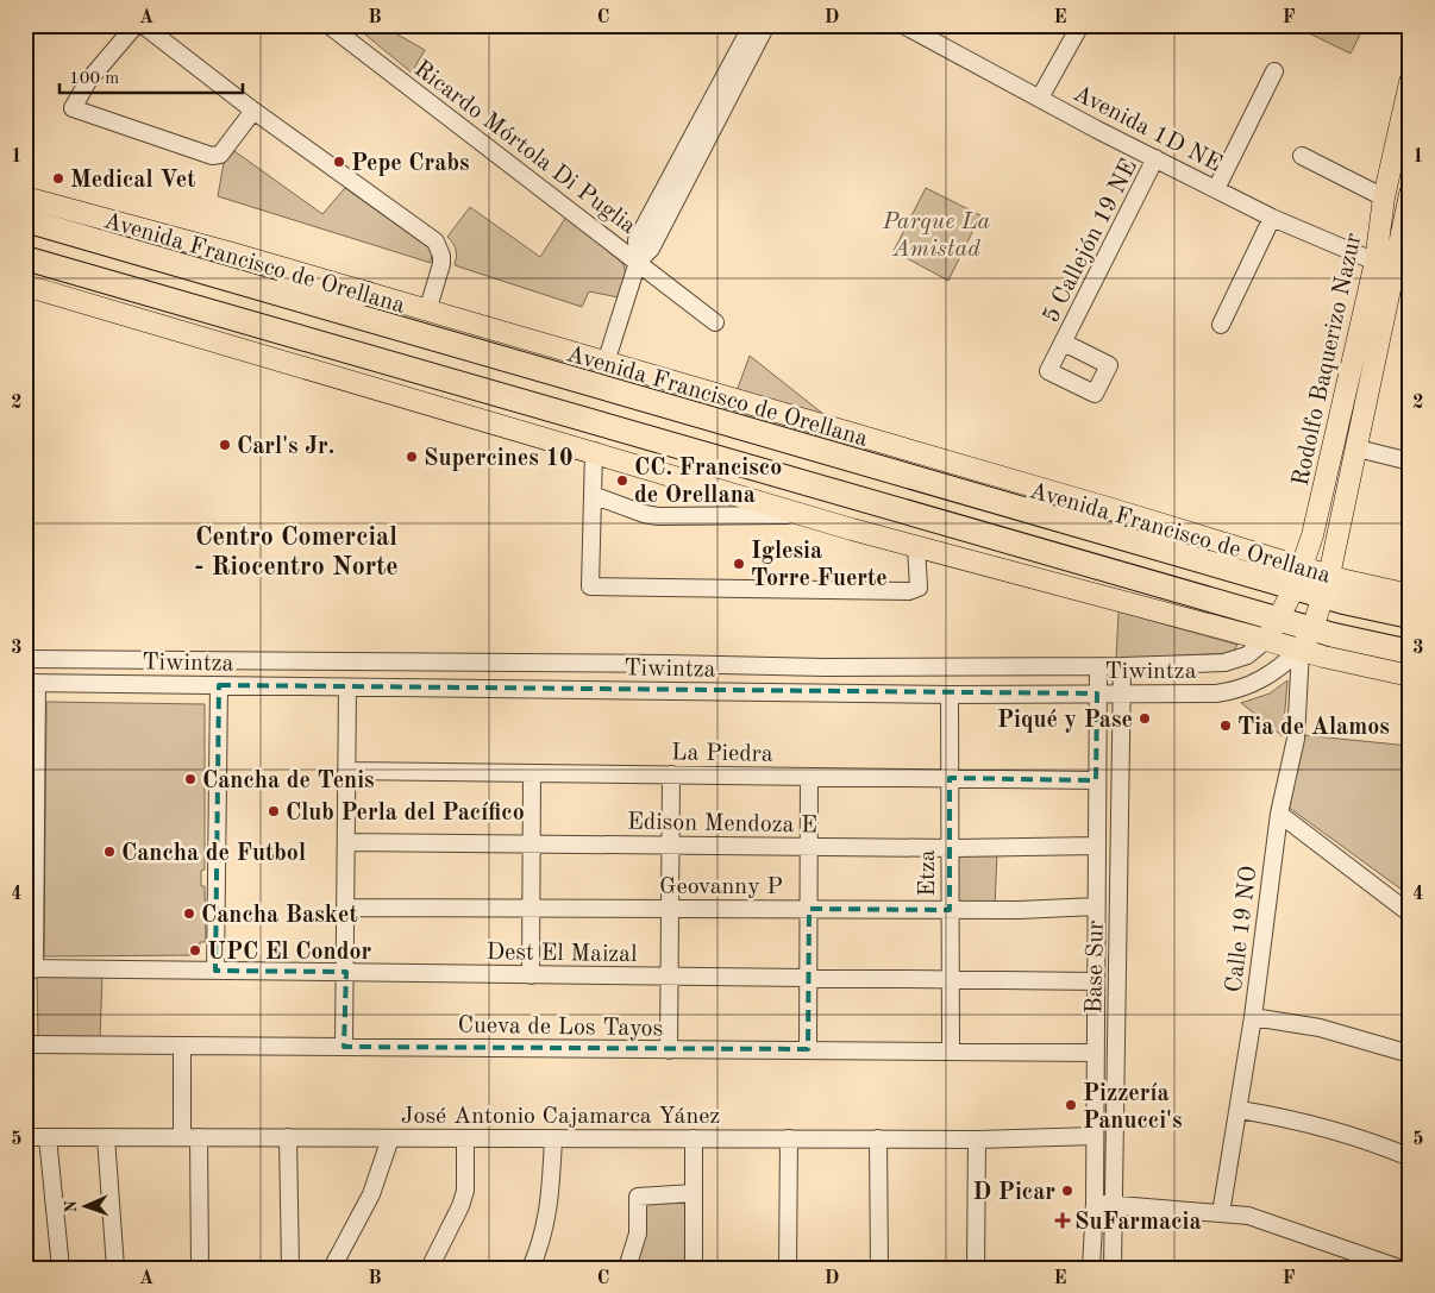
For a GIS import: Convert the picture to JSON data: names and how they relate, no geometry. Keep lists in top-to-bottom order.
{
  "streets": {
    "highway": ["Avenida Francisco de Orellana"],
    "main road": ["Rodolfo Baquerizo Nazur"],
    "street": [
      "Avenida 1D NE",
      "Ricardo Mórtola Di Puglia",
      "5 Callejón 19 NE",
      "Tiwintza",
      "La Piedra",
      "Edison Mendoza E",
      "Etza",
      "Geovanny P",
      "Calle 19 NO",
      "Dest El Maizal",
      "Base Sur",
      "Cueva de Los Tayos",
      "José Antonio Cajamarca Yánez"
    ]
  },
  "crossings": [
    ["Avenida 1D NE", "5 Callejón 19 NE"],
    ["Avenida 1D NE", "Rodolfo Baquerizo Nazur"],
    ["Avenida Francisco de Orellana", "Rodolfo Baquerizo Nazur"],
    ["Rodolfo Baquerizo Nazur", "Tiwintza"],
    ["Rodolfo Baquerizo Nazur", "Calle 19 NO"],
    ["Tiwintza", "Etza"],
    ["Tiwintza", "Calle 19 NO"],
    ["Tiwintza", "Base Sur"],
    ["La Piedra", "Etza"],
    ["La Piedra", "Base Sur"],
    ["Edison Mendoza E", "Etza"],
    ["Edison Mendoza E", "Base Sur"],
    ["Etza", "Geovanny P"],
    ["Etza", "Dest El Maizal"],
    ["Etza", "Cueva de Los Tayos"],
    ["Geovanny P", "Base Sur"],
    ["Dest El Maizal", "Base Sur"],
    ["Base Sur", "Cueva de Los Tayos"],
    ["Base Sur", "José Antonio Cajamarca Yánez"]
  ],
  "districts": ["Centro Comercial - Riocentro Norte"],
  "parks": ["Parque La Amistad"],
  "places": {
    "other": [
      "Pepe Crabs",
      "Medical Vet",
      "Carl's Jr.",
      "Supercines 10",
      "CC. Francisco de Orellana",
      "Iglesia Torre Fuerte",
      "Piqué y Pase",
      "Tia de Alamos",
      "Cancha de Tenis",
      "Club Perla del Pacífico",
      "Cancha de Futbol",
      "Cancha Basket",
      "UPC El Condor",
      "Pizzería Panucci's",
      "D Picar"
    ],
    "health": ["SuFarmacia"]
  },
  "scale_bar": "100 m",
  "north": "left",
  "grid": {
    "columns": [
      "A",
      "B",
      "C",
      "D",
      "E",
      "F"
    ],
    "rows": [
      "1",
      "2",
      "3",
      "4",
      "5"
    ]
  }
}
